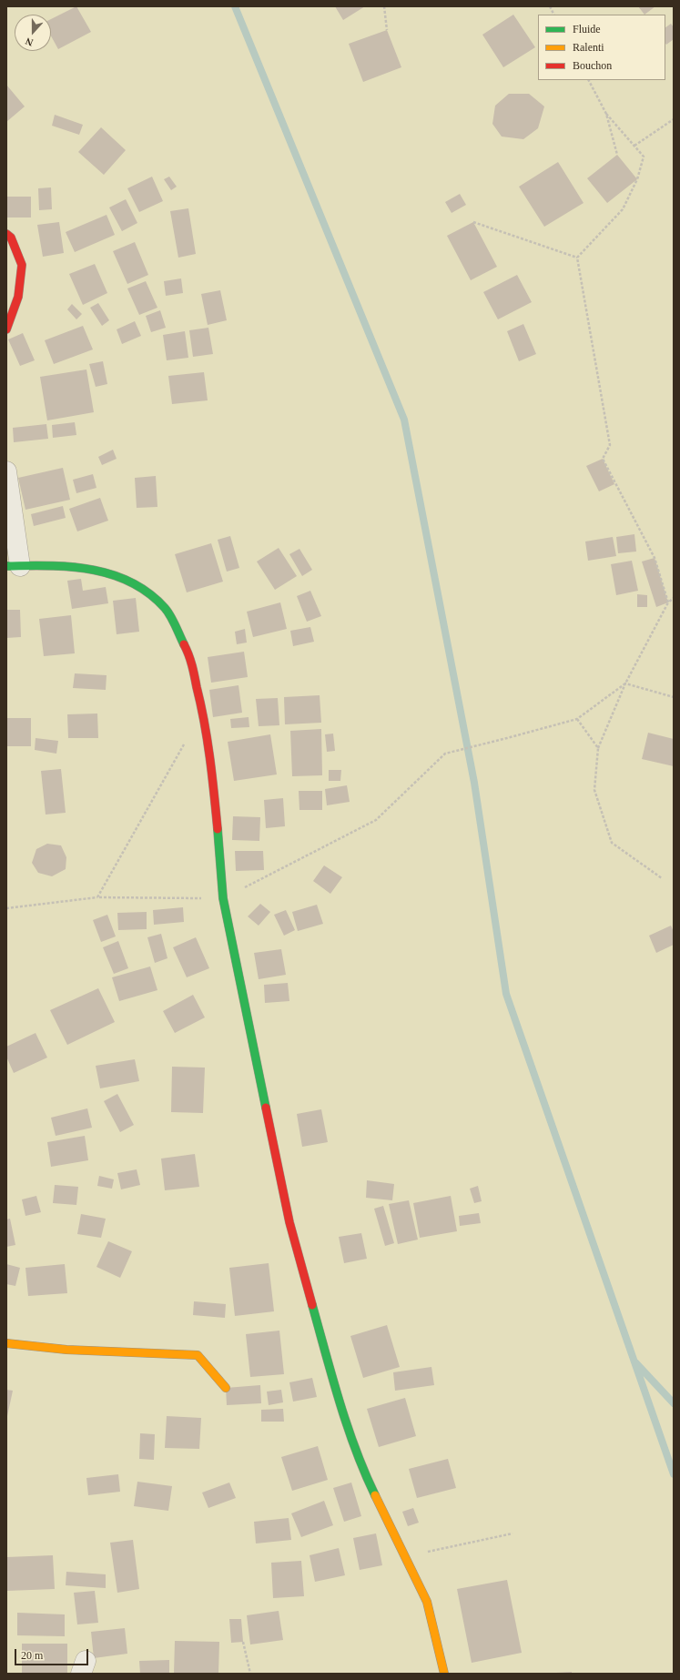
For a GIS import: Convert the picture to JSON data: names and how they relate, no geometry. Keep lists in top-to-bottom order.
{
  "legend": ["Fluide", "Ralenti", "Bouchon"],
  "scale_bar": "20 m",
  "north": "bottom"
}
